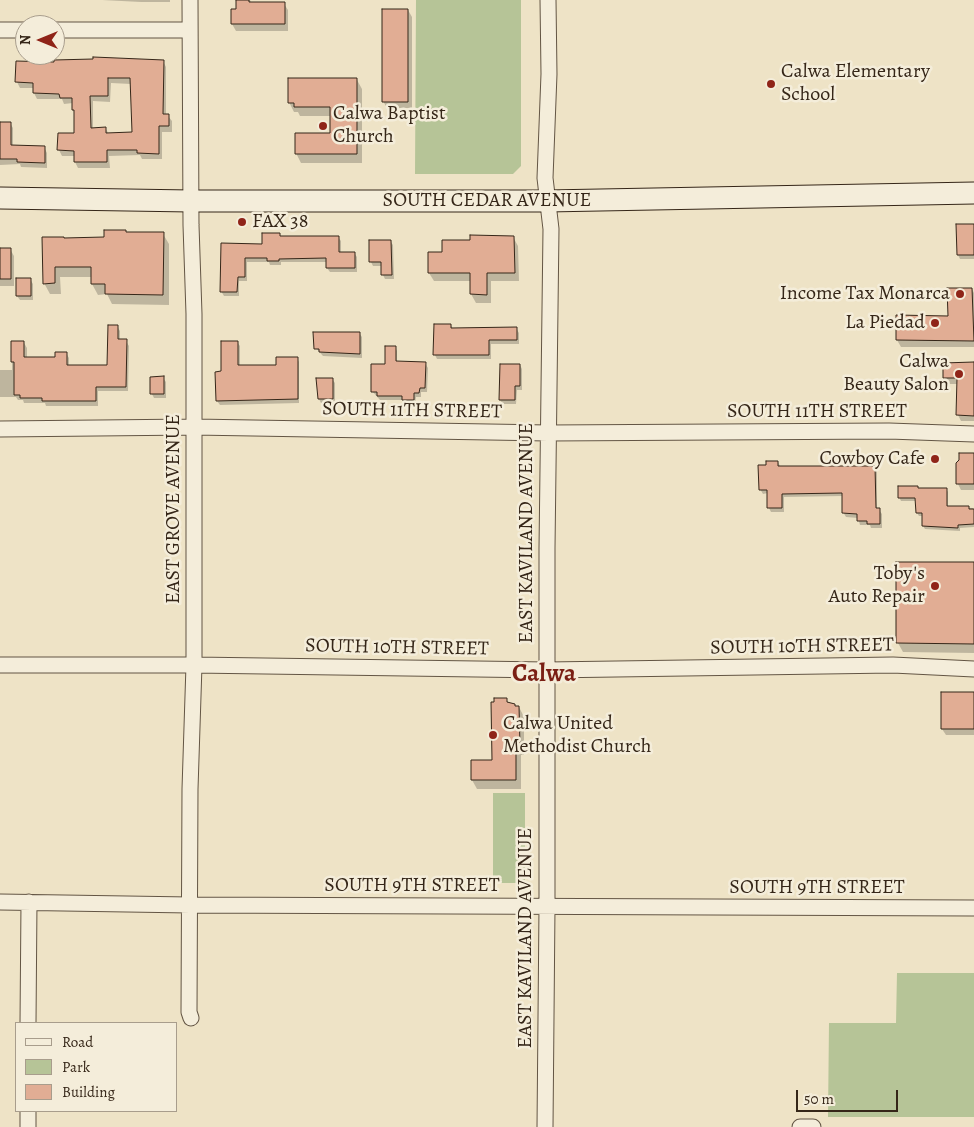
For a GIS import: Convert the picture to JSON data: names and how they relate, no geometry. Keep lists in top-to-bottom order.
{
  "streets": {
    "main road": ["SOUTH CEDAR AVENUE"],
    "street": [
      "SOUTH 11TH STREET",
      "EAST GROVE AVENUE",
      "EAST KAVILAND AVENUE",
      "SOUTH 10TH STREET",
      "SOUTH 9TH STREET"
    ]
  },
  "crossings": [
    ["SOUTH CEDAR AVENUE", "EAST GROVE AVENUE"],
    ["SOUTH CEDAR AVENUE", "EAST KAVILAND AVENUE"],
    ["SOUTH 11TH STREET", "EAST GROVE AVENUE"],
    ["SOUTH 11TH STREET", "EAST KAVILAND AVENUE"],
    ["EAST GROVE AVENUE", "SOUTH 10TH STREET"],
    ["EAST GROVE AVENUE", "SOUTH 9TH STREET"],
    ["EAST KAVILAND AVENUE", "SOUTH 10TH STREET"],
    ["EAST KAVILAND AVENUE", "SOUTH 9TH STREET"]
  ],
  "districts": ["Calwa"],
  "places": [
    "Calwa Elementary School",
    "Calwa Baptist Church",
    "FAX 38",
    "Income Tax Monarca",
    "La Piedad",
    "Calwa Beauty Salon",
    "Cowboy Cafe",
    "Toby's Auto Repair",
    "Calwa United Methodist Church"
  ],
  "legend": ["Road", "Park", "Building"],
  "scale_bar": "50 m",
  "north": "left"
}
